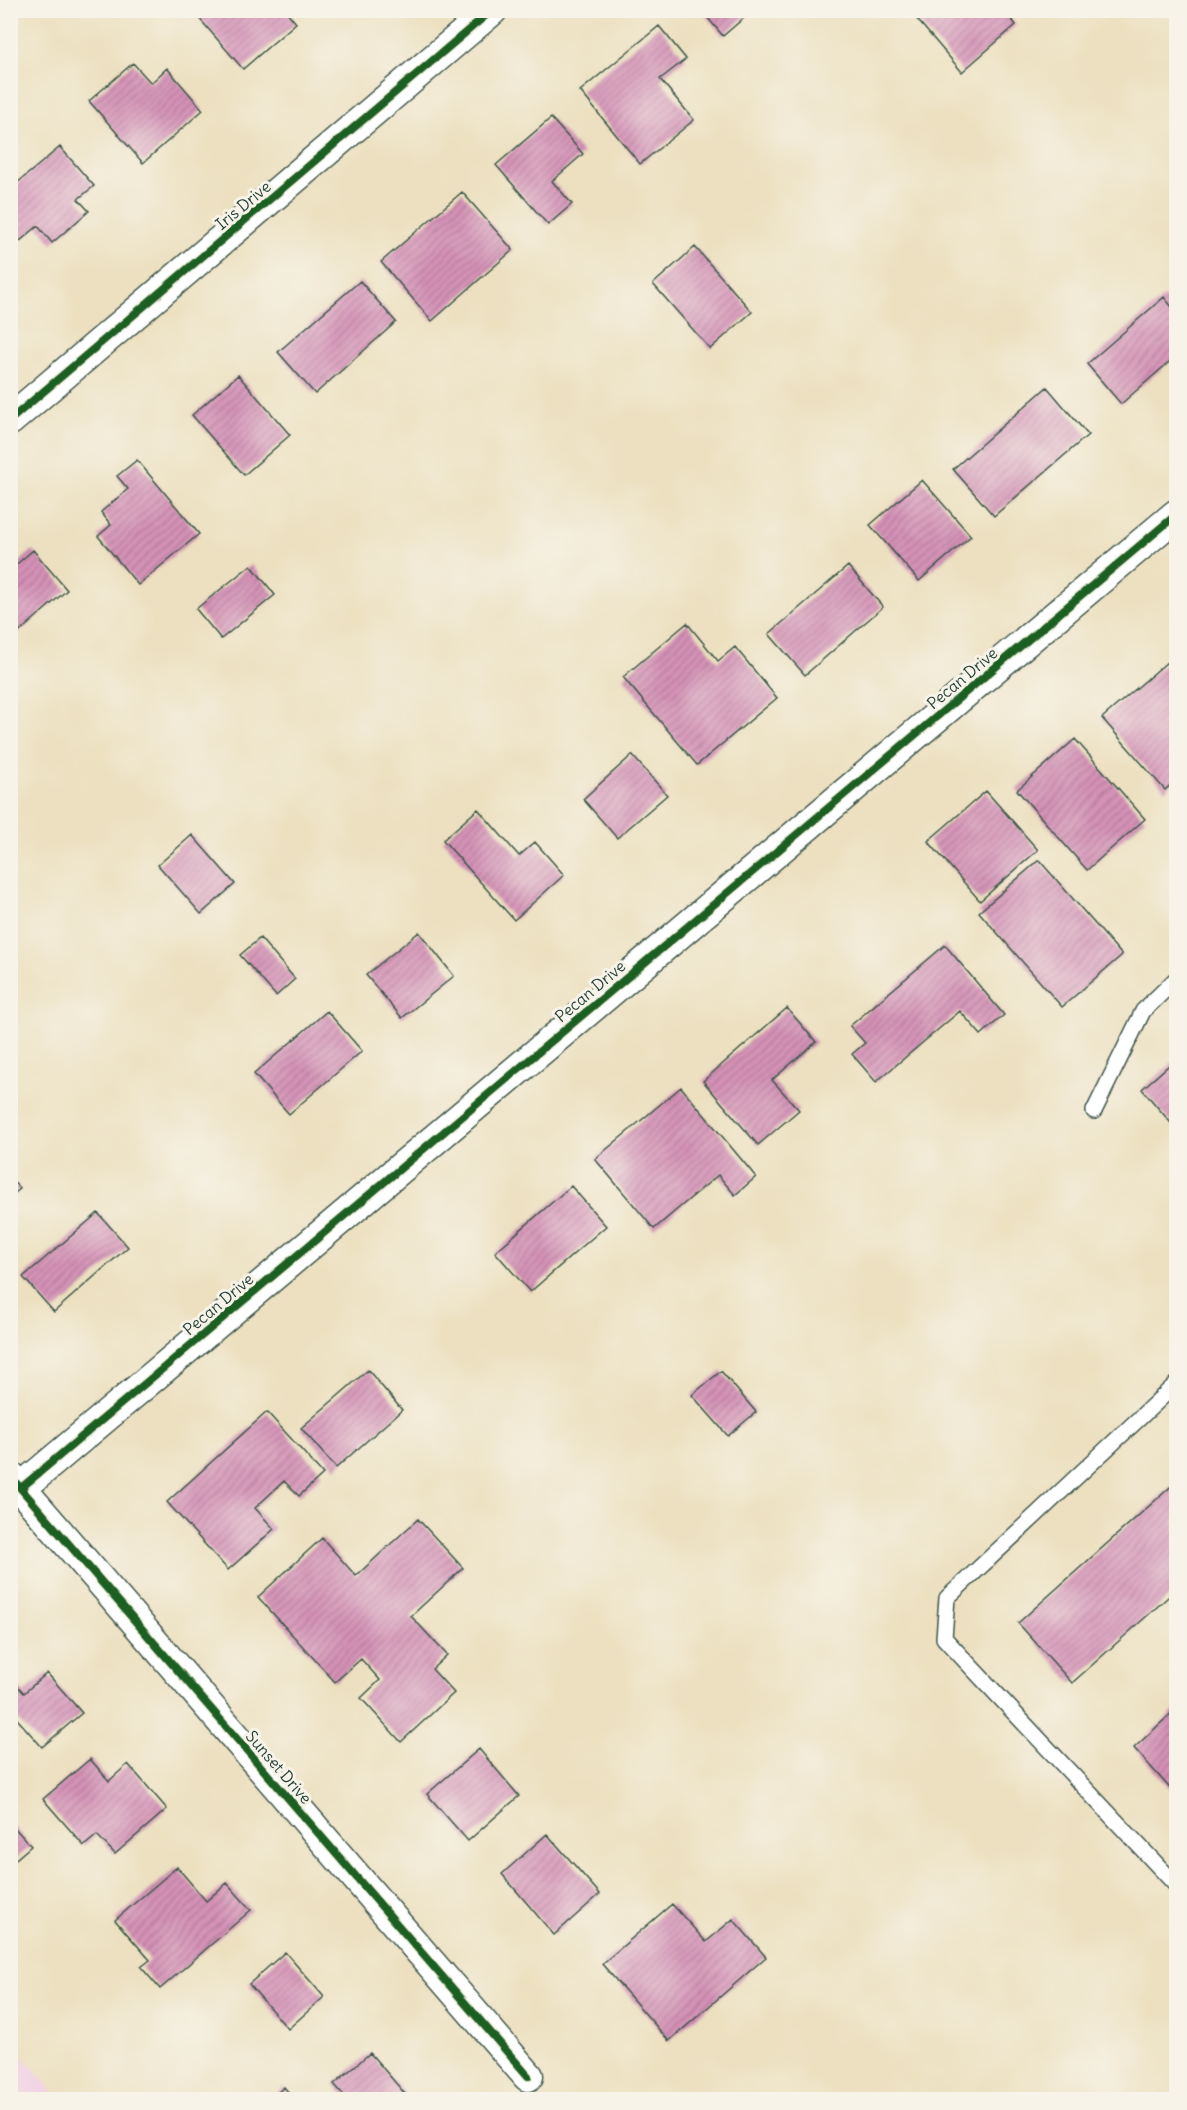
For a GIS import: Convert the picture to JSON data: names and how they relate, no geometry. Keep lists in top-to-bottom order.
{
  "streets": {
    "street": ["Iris Drive", "Pecan Drive", "Sunset Drive"]
  },
  "crossings": [
    ["Pecan Drive", "Sunset Drive"]
  ]
}
